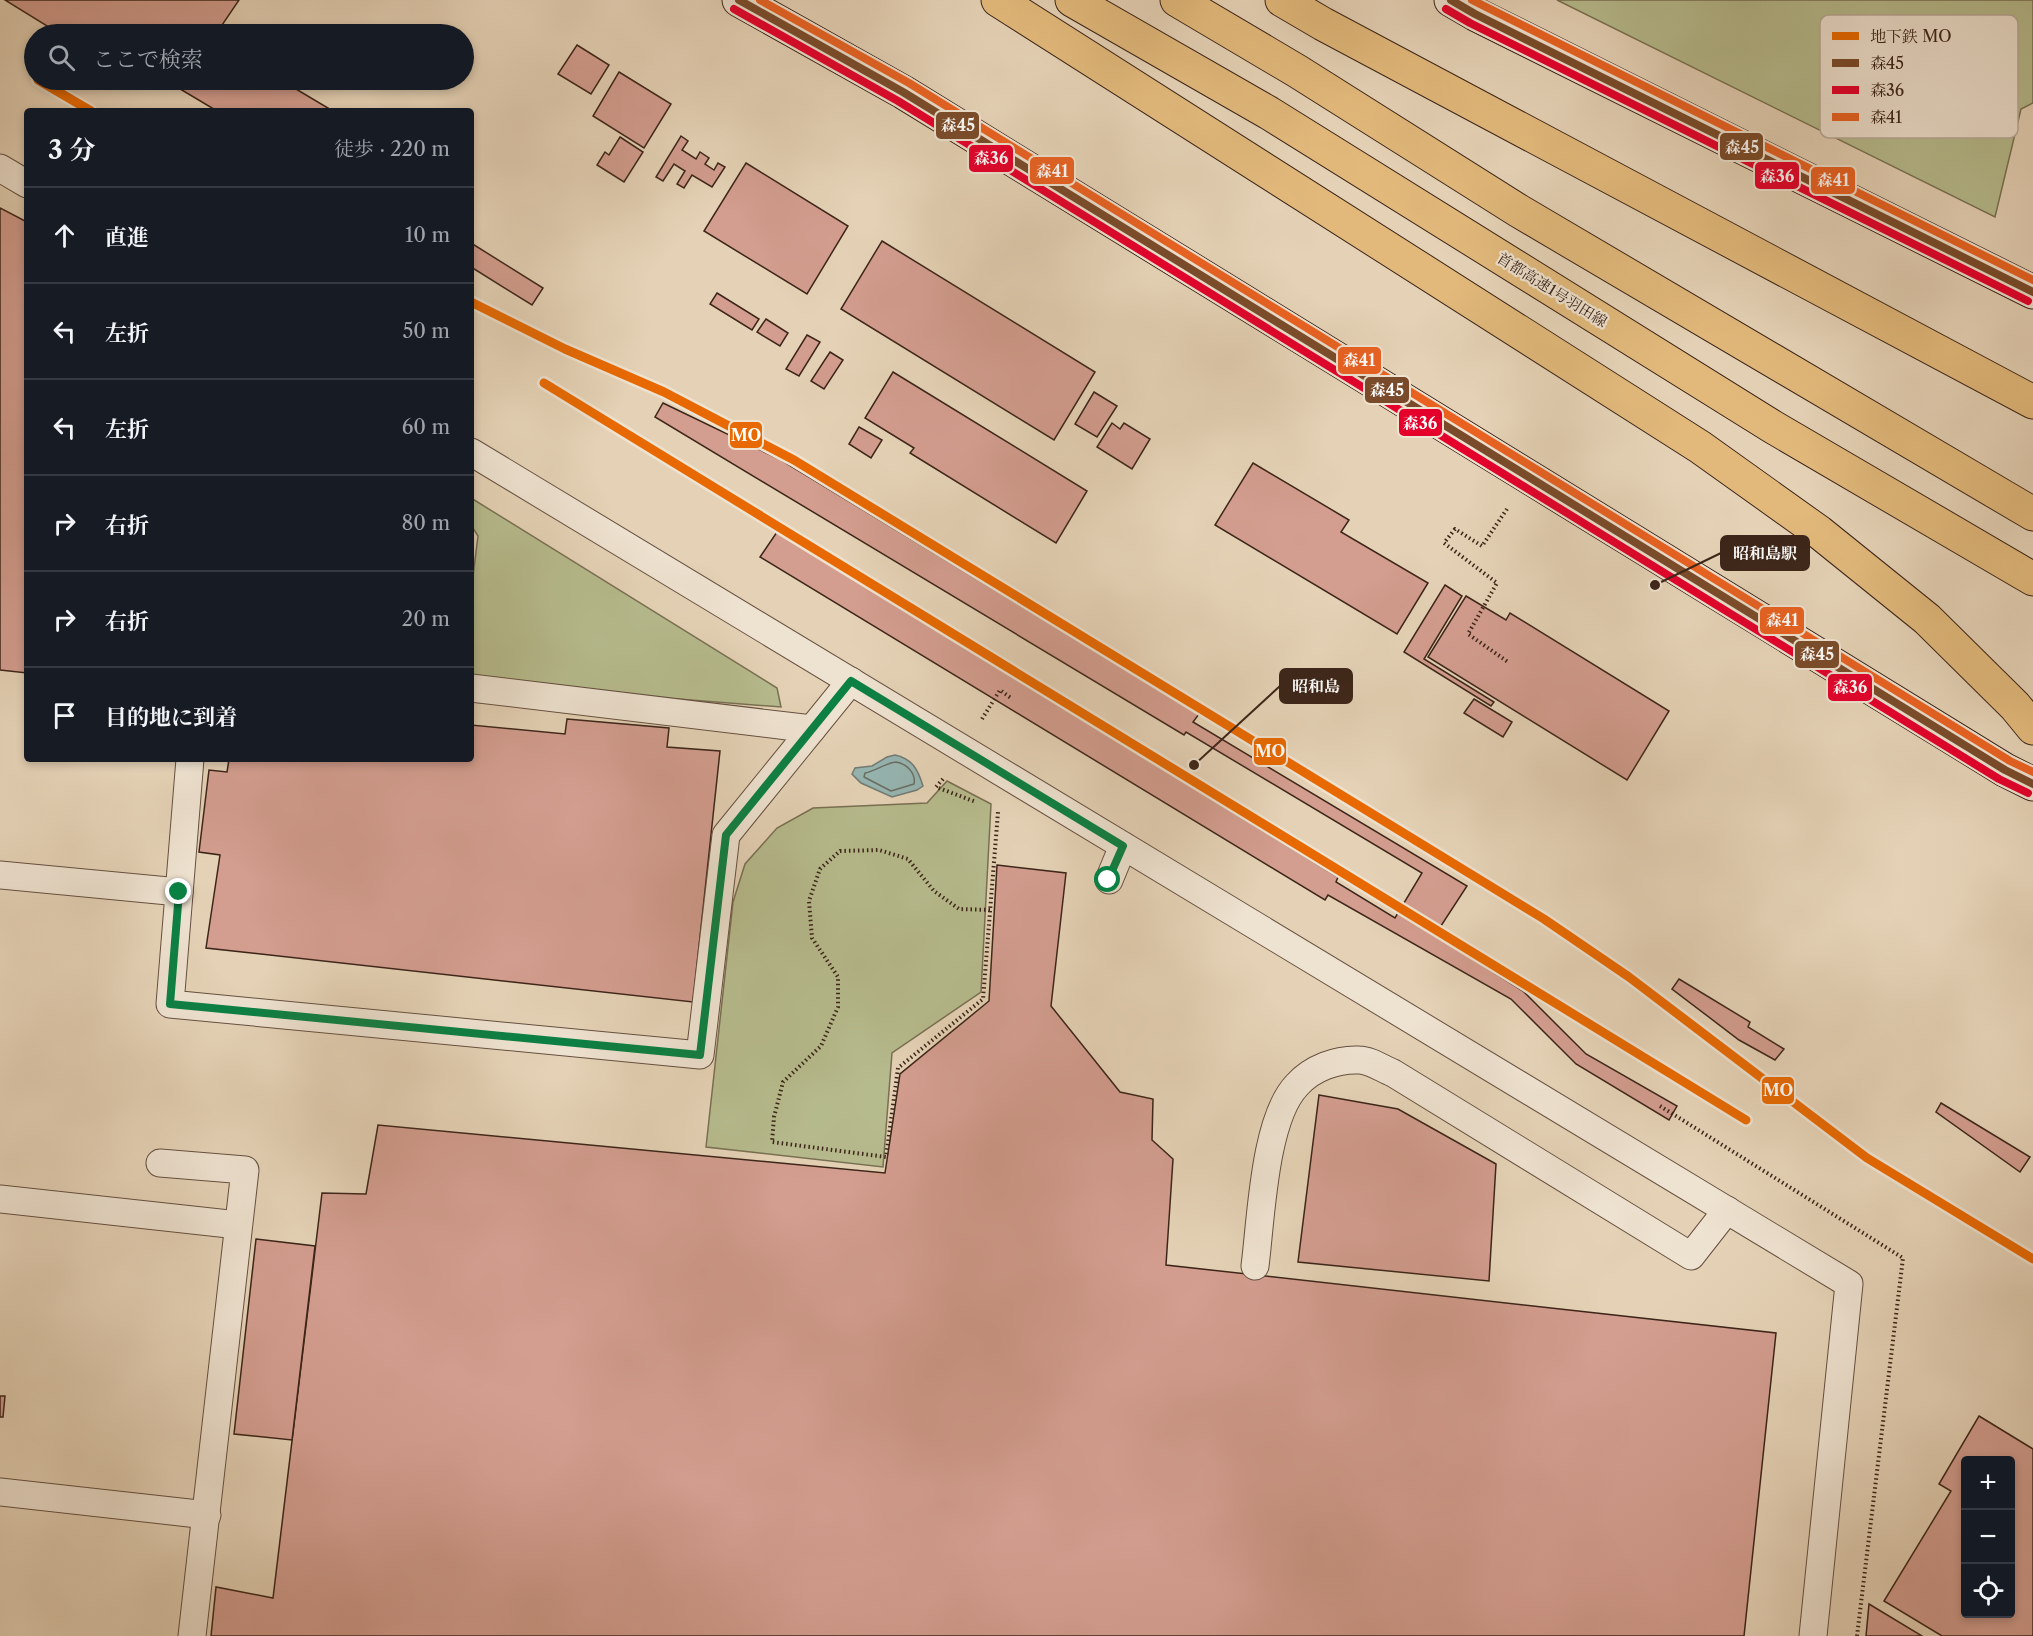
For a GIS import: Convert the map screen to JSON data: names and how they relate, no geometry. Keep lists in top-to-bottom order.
{
  "streets": {
    "highway": ["首都高速1号羽田線"]
  },
  "places": ["昭和島駅", "昭和島"],
  "lines": [
    "transit line 森45",
    "transit line 森41",
    "transit line 森36",
    "metro line MO"
  ],
  "legend": [
    "地下鉄 MO",
    "森45",
    "森36",
    "森41"
  ],
  "page": {
    "search": "ここで検索",
    "heading": ["3 分", "徒歩 · 220 m"],
    "list": [
      ["直進", "10 m"],
      ["左折", "50 m"],
      ["左折", "60 m"],
      ["右折", "80 m"],
      ["右折", "20 m"],
      "目的地に到着"
    ],
    "map_buttons": ["+", "−"]
  }
}
